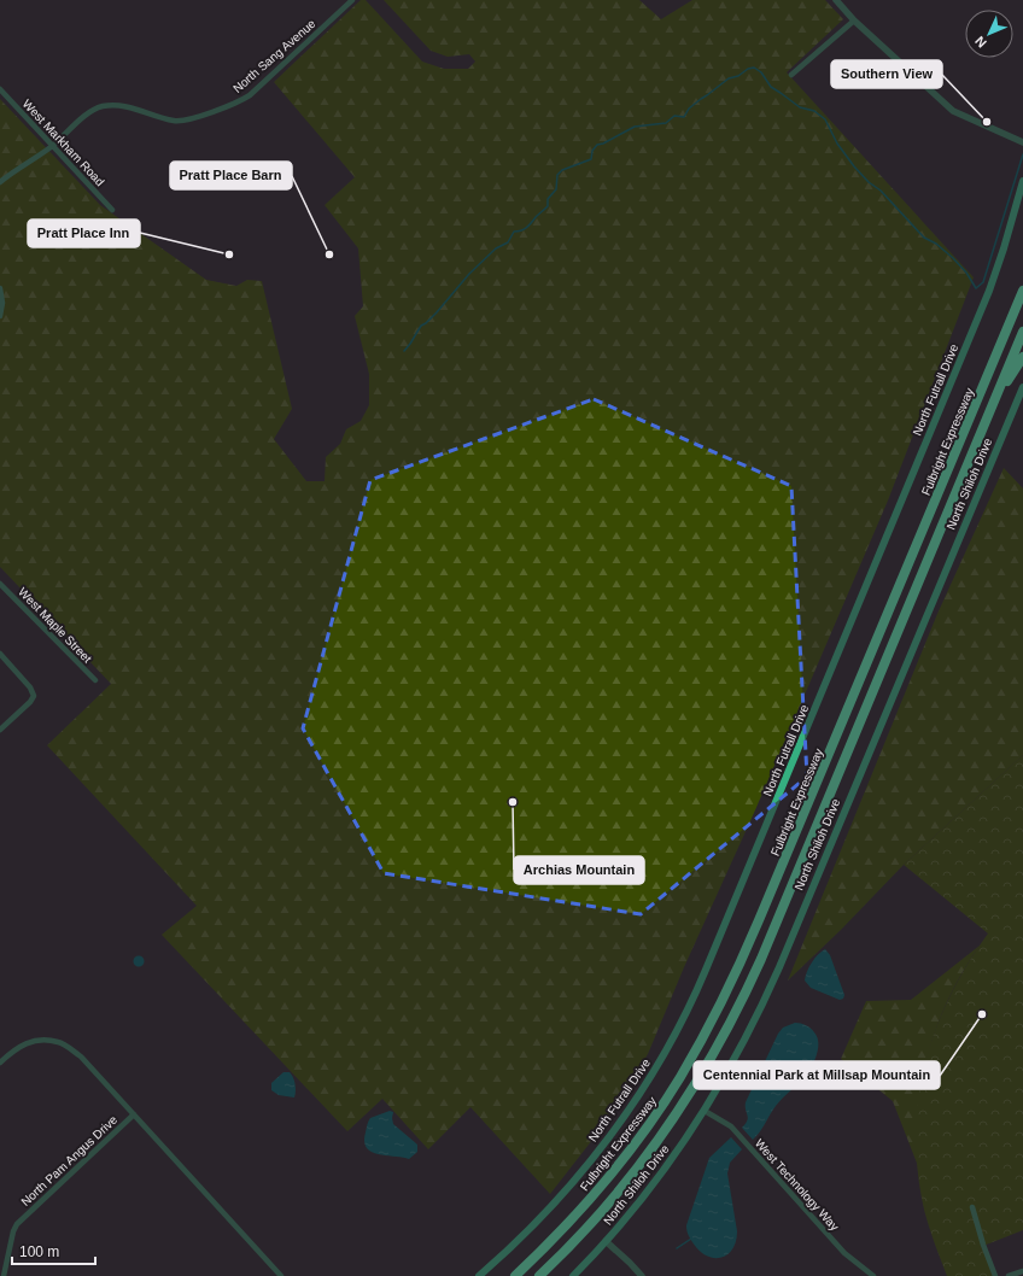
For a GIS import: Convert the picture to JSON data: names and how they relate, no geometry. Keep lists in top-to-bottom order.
{
  "streets": {
    "highway": ["Fulbright Expressway"],
    "main road": ["North Futrall Drive", "North Shiloh Drive"],
    "street": [
      "North Sang Avenue",
      "West Markham Road",
      "West Maple Street",
      "North Pam Angus Drive",
      "West Technology Way"
    ]
  },
  "crossings": [
    ["North Sang Avenue", "West Markham Road"],
    ["North Shiloh Drive", "West Technology Way"]
  ],
  "places": [
    "Southern View",
    "Pratt Place Inn",
    "Pratt Place Barn",
    "Archias Mountain",
    "Centennial Park at Millsap Mountain"
  ],
  "scale_bar": "100 m",
  "north": "bottom left"
}
